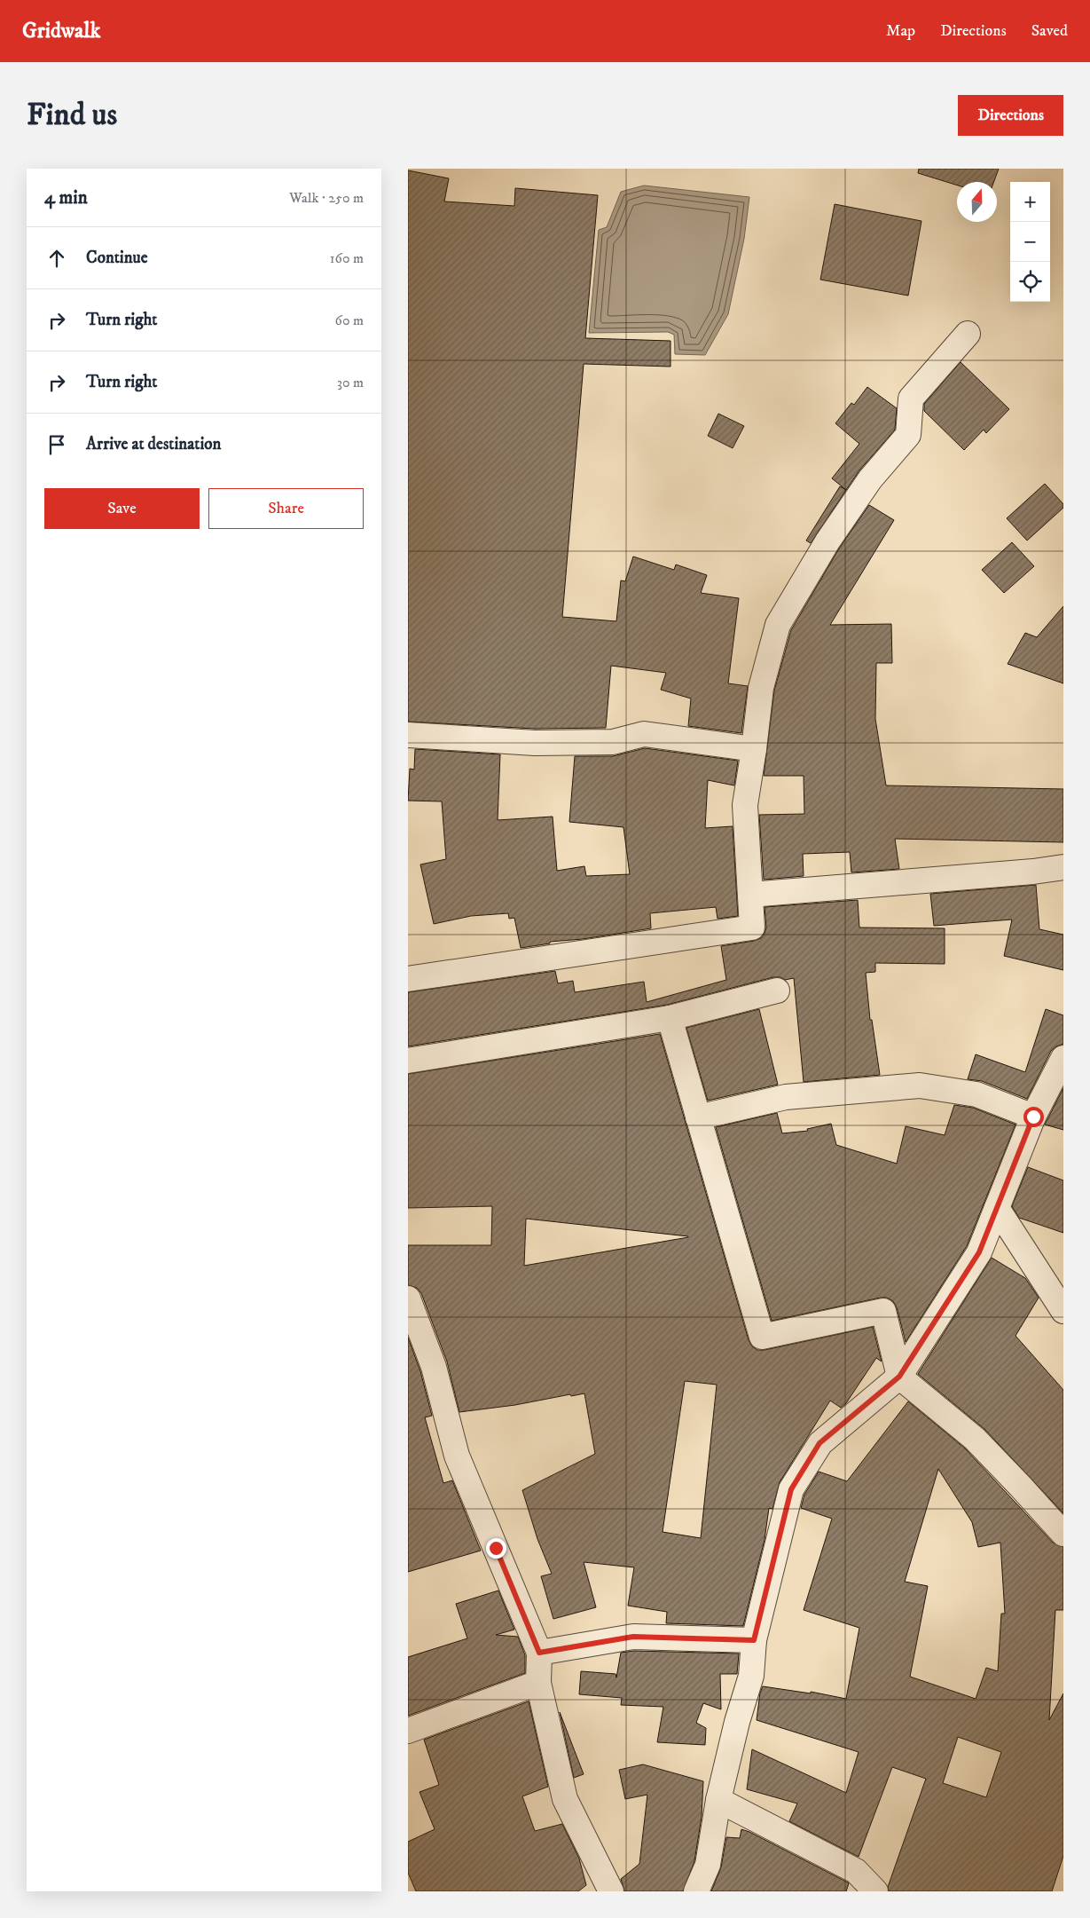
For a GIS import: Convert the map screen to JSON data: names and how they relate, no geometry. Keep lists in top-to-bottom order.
{
  "north": "top",
  "page": {
    "header": "Gridwalk",
    "nav": ["Map", "Directions", "Saved"],
    "buttons": [
      "Directions",
      ["Save", "Share"]
    ],
    "title": "Find us",
    "heading": ["4 min", "Walk · 250 m"],
    "map_buttons": ["+", "−"],
    "list": [
      ["Continue", "160 m"],
      ["Turn right", "60 m"],
      ["Turn right", "30 m"],
      "Arrive at destination"
    ]
  }
}
